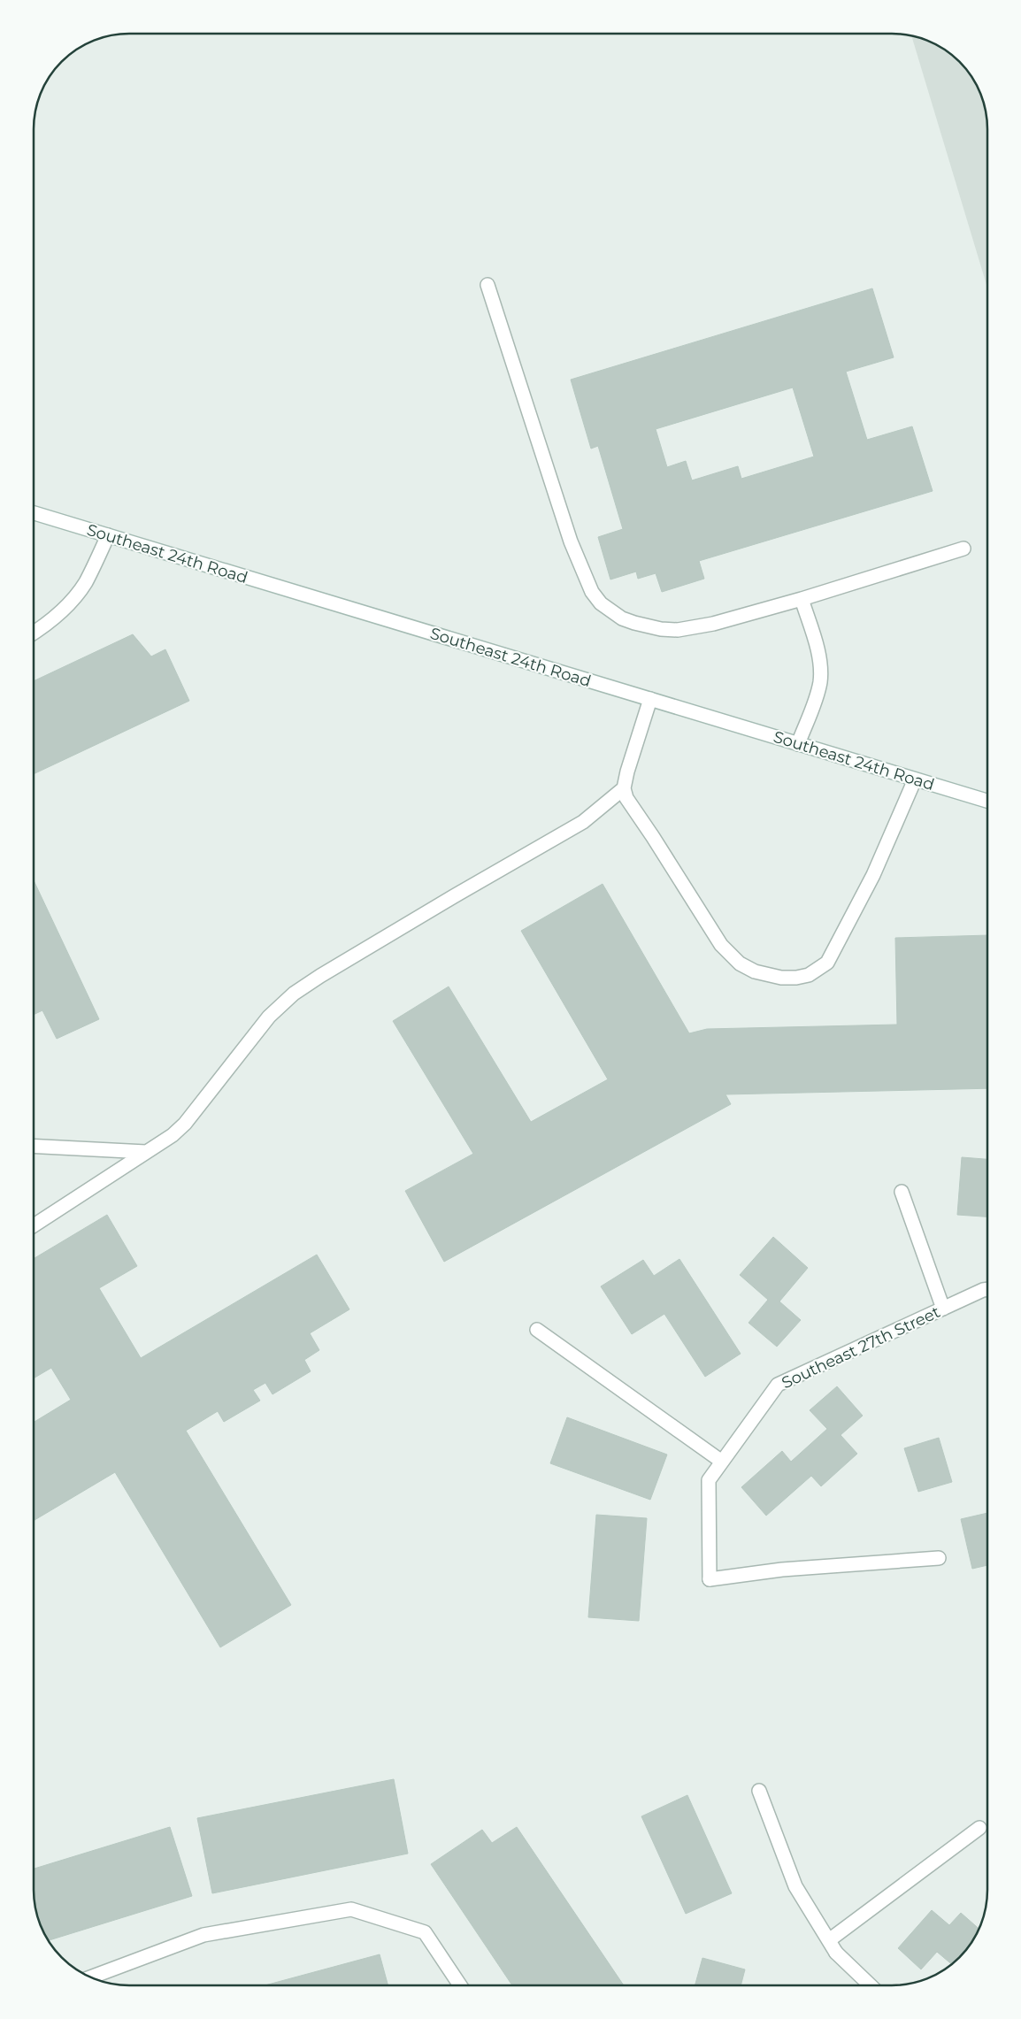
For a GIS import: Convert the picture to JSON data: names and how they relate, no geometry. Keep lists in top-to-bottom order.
{
  "streets": {
    "street": ["Southeast 24th Road", "Southeast 27th Street"]
  }
}
